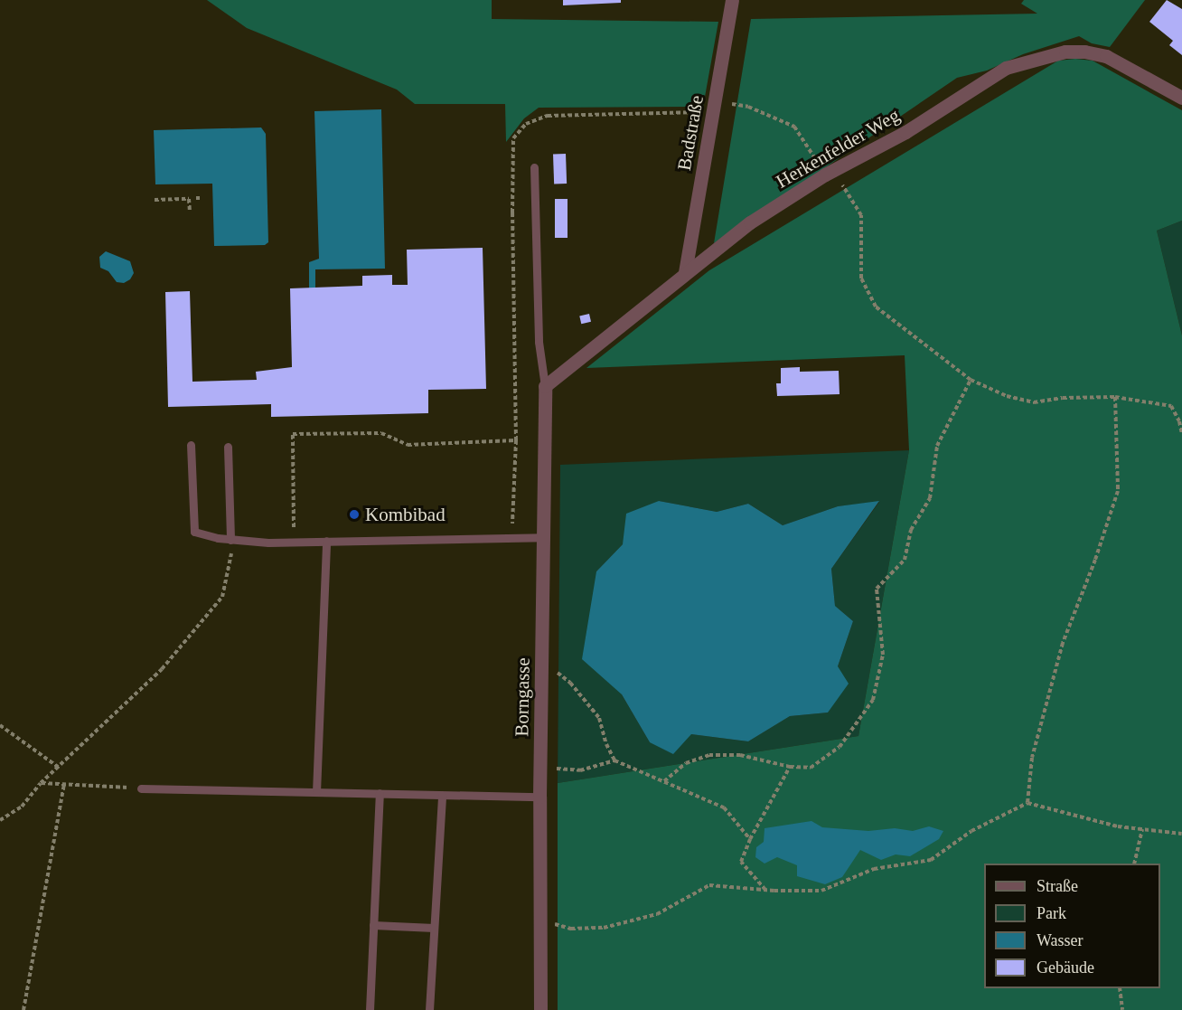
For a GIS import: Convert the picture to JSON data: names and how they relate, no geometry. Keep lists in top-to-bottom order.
{
  "streets": {
    "street": ["Badstraße", "Herkenfelder Weg", "Borngasse"]
  },
  "crossings": [
    ["Badstraße", "Herkenfelder Weg"],
    ["Herkenfelder Weg", "Borngasse"]
  ],
  "places": ["Kombibad"],
  "legend": [
    "Straße",
    "Park",
    "Wasser",
    "Gebäude"
  ]
}
